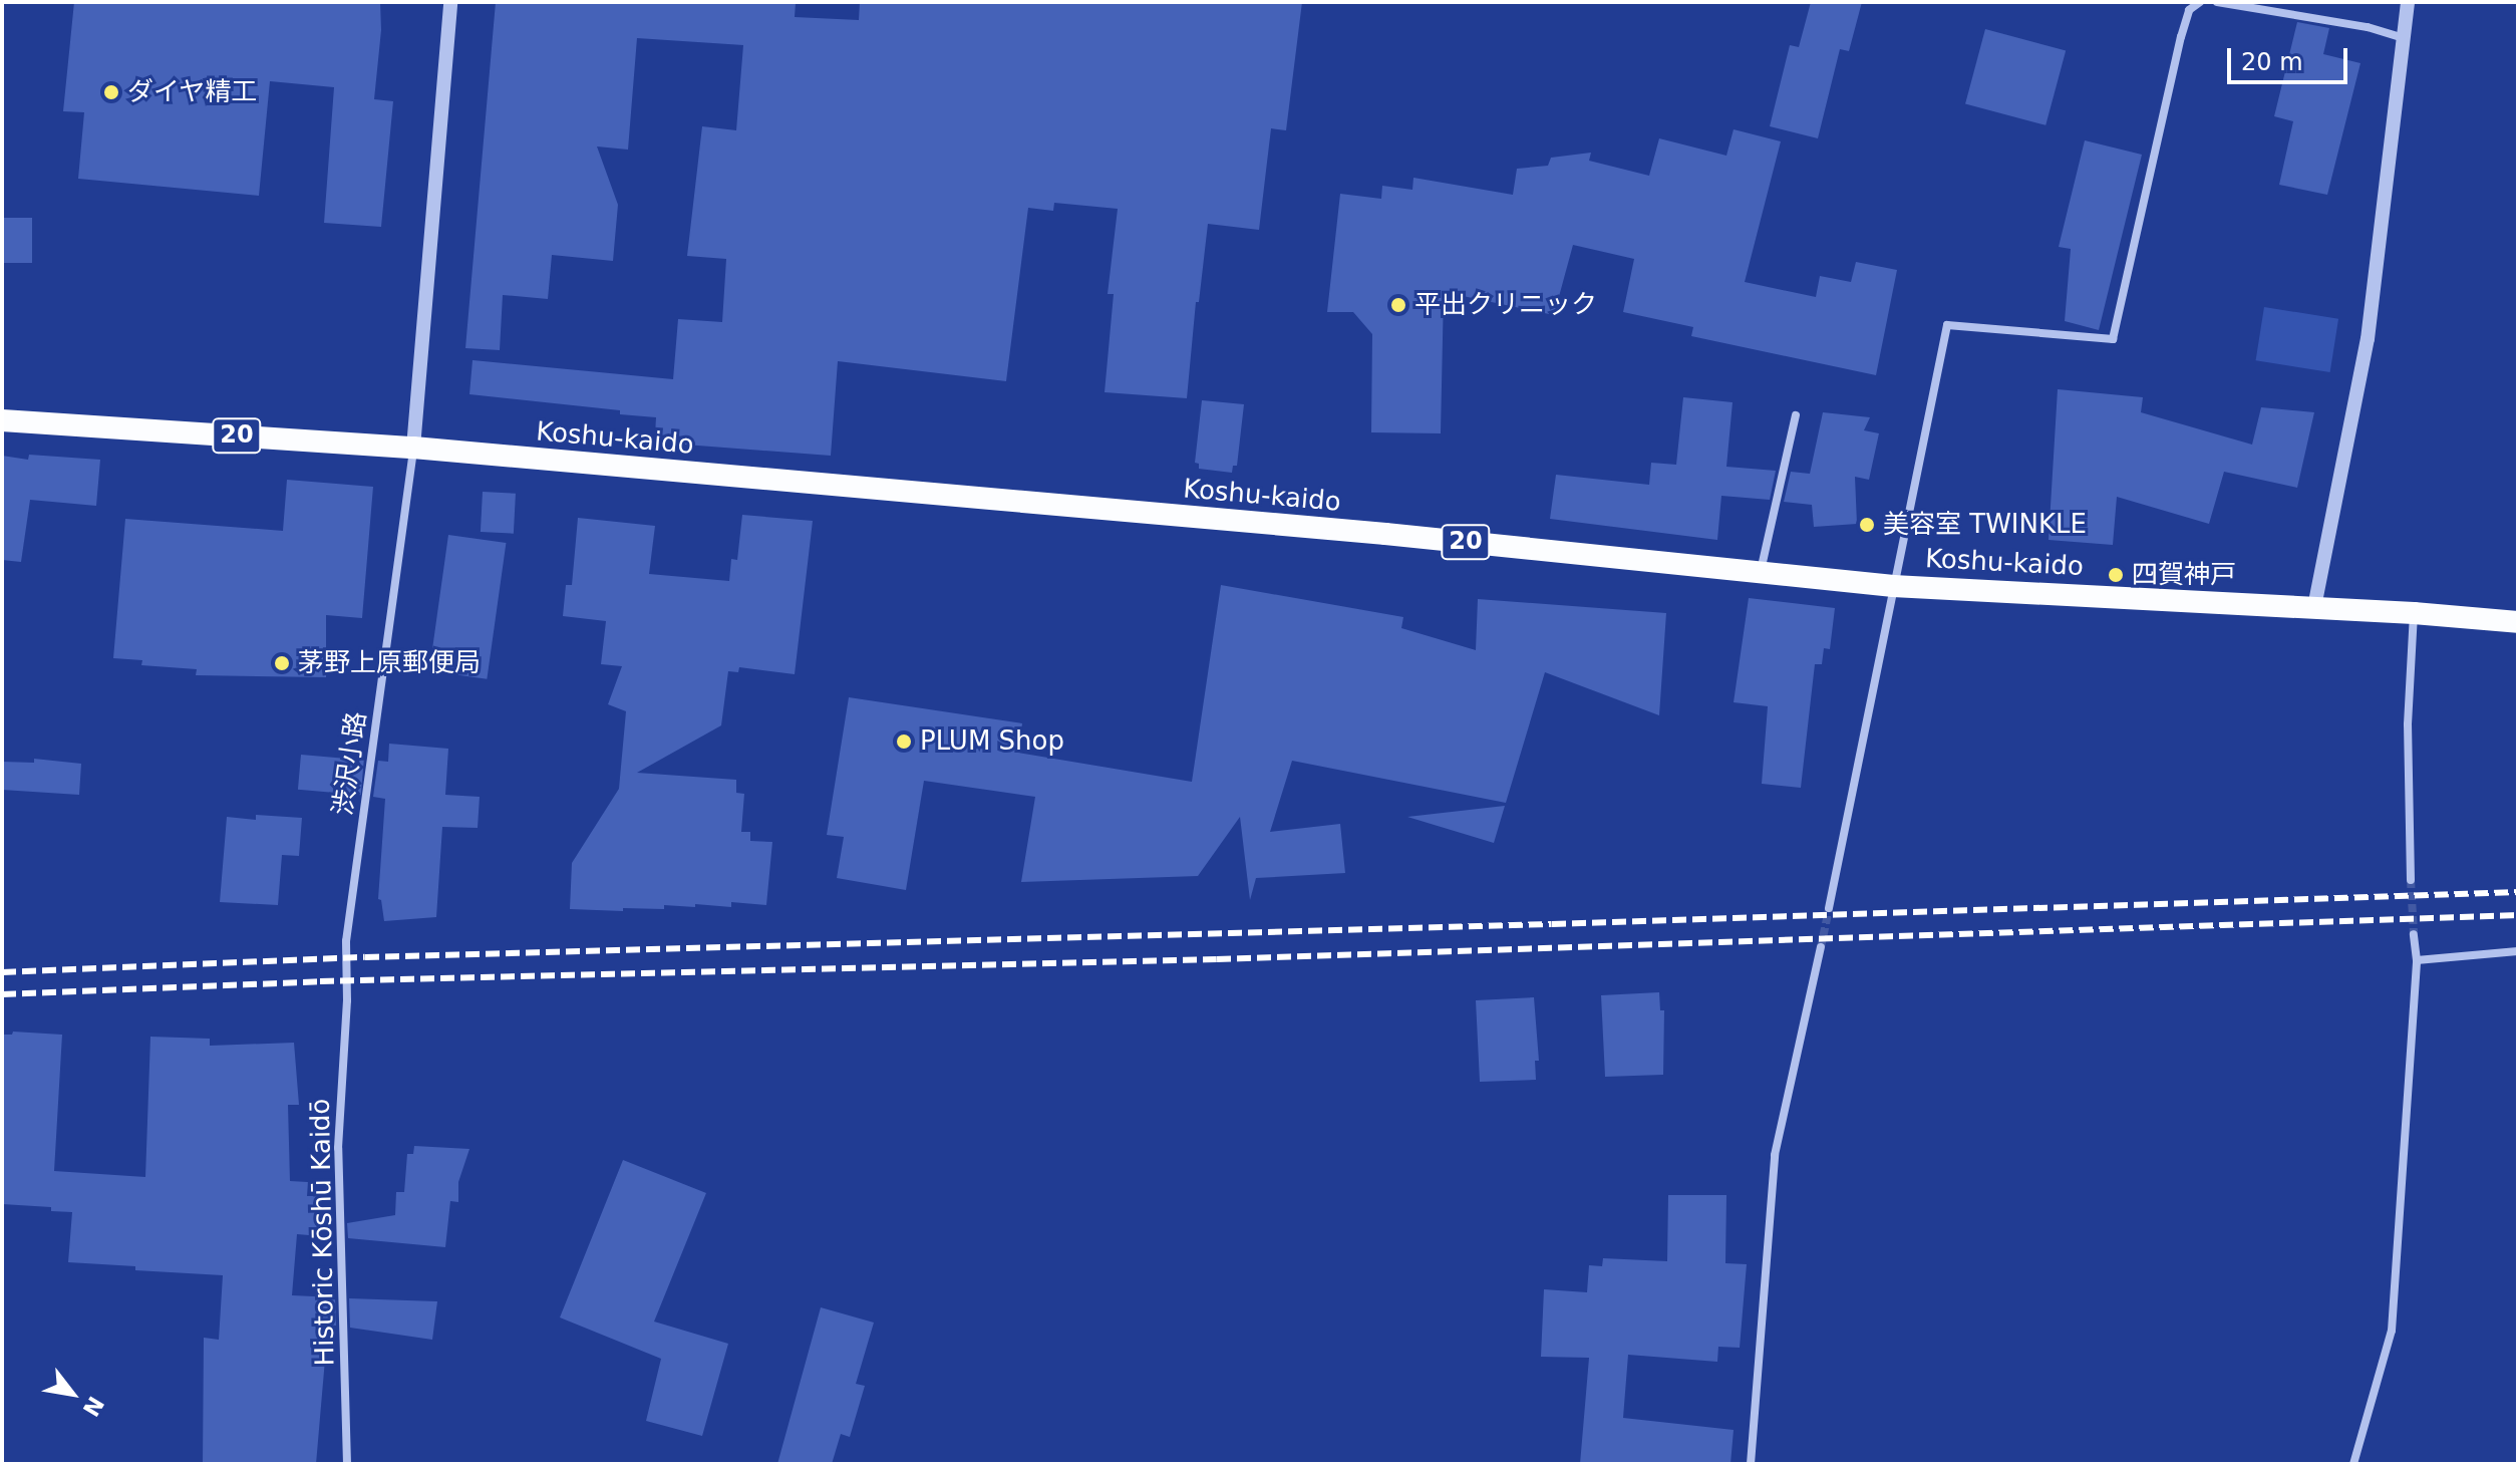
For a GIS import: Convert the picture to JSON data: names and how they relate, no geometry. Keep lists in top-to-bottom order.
{
  "streets": {
    "highway": ["20", "Koshu-kaido"],
    "street": ["渋沢小路", "Historic Kōshū Kaidō"]
  },
  "crossings": [
    ["Koshu-kaido", "渋沢小路"],
    ["渋沢小路", "Historic Kōshū Kaidō"]
  ],
  "places": [
    "ダイヤ精工",
    "平出クリニック",
    "美容室 TWINKLE",
    "四賀神戸",
    "茅野上原郵便局",
    "PLUM Shop"
  ],
  "scale_bar": "20 m",
  "north": "bottom right"
}
